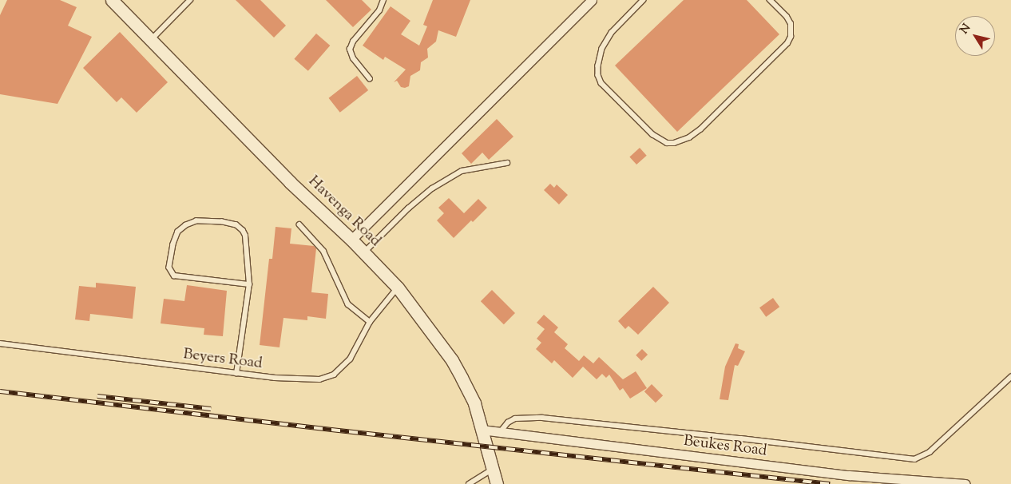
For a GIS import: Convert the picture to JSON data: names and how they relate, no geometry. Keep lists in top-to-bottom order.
{
  "streets": {
    "street": ["Havenga Road", "Beukes Road"],
    "lane": ["Beyers Road"]
  },
  "crossings": [
    ["Havenga Road", "Beyers Road"],
    ["Havenga Road", "Beukes Road"]
  ],
  "north": "top left"
}
